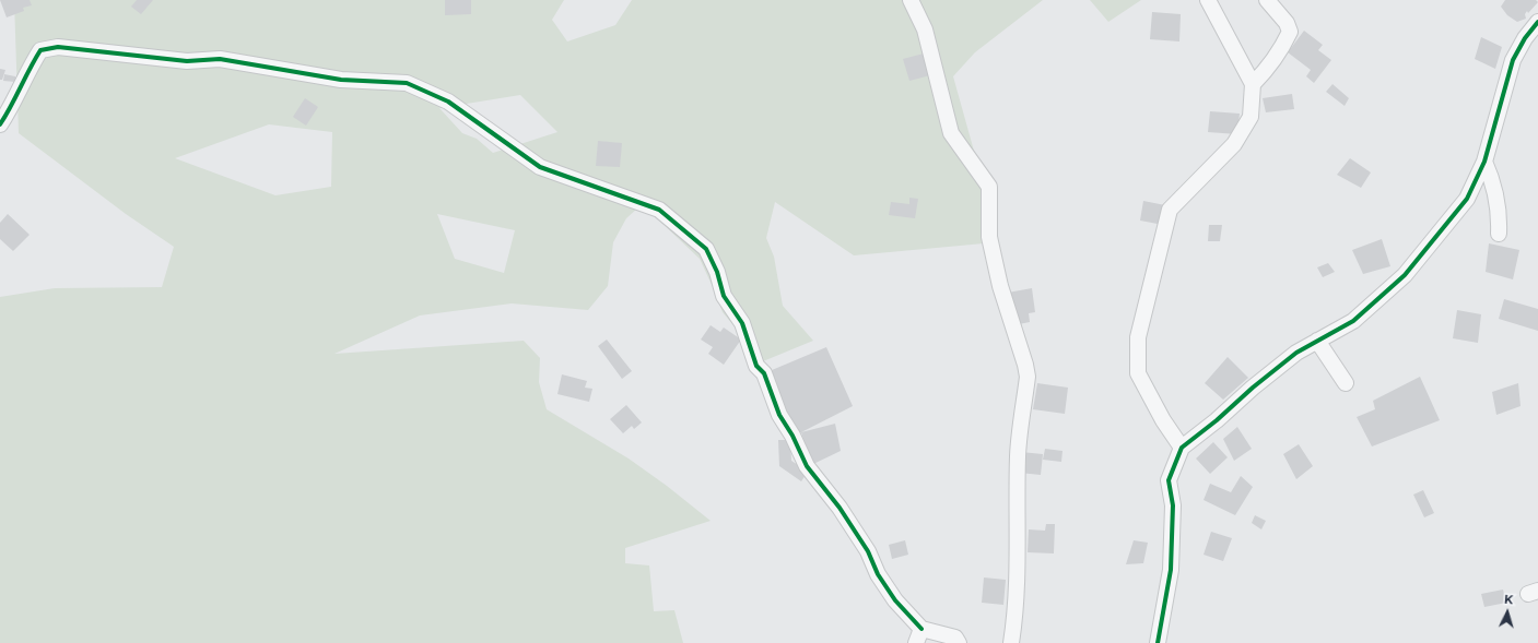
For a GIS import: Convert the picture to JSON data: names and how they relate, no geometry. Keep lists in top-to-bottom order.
{
  "north": "top"
}
